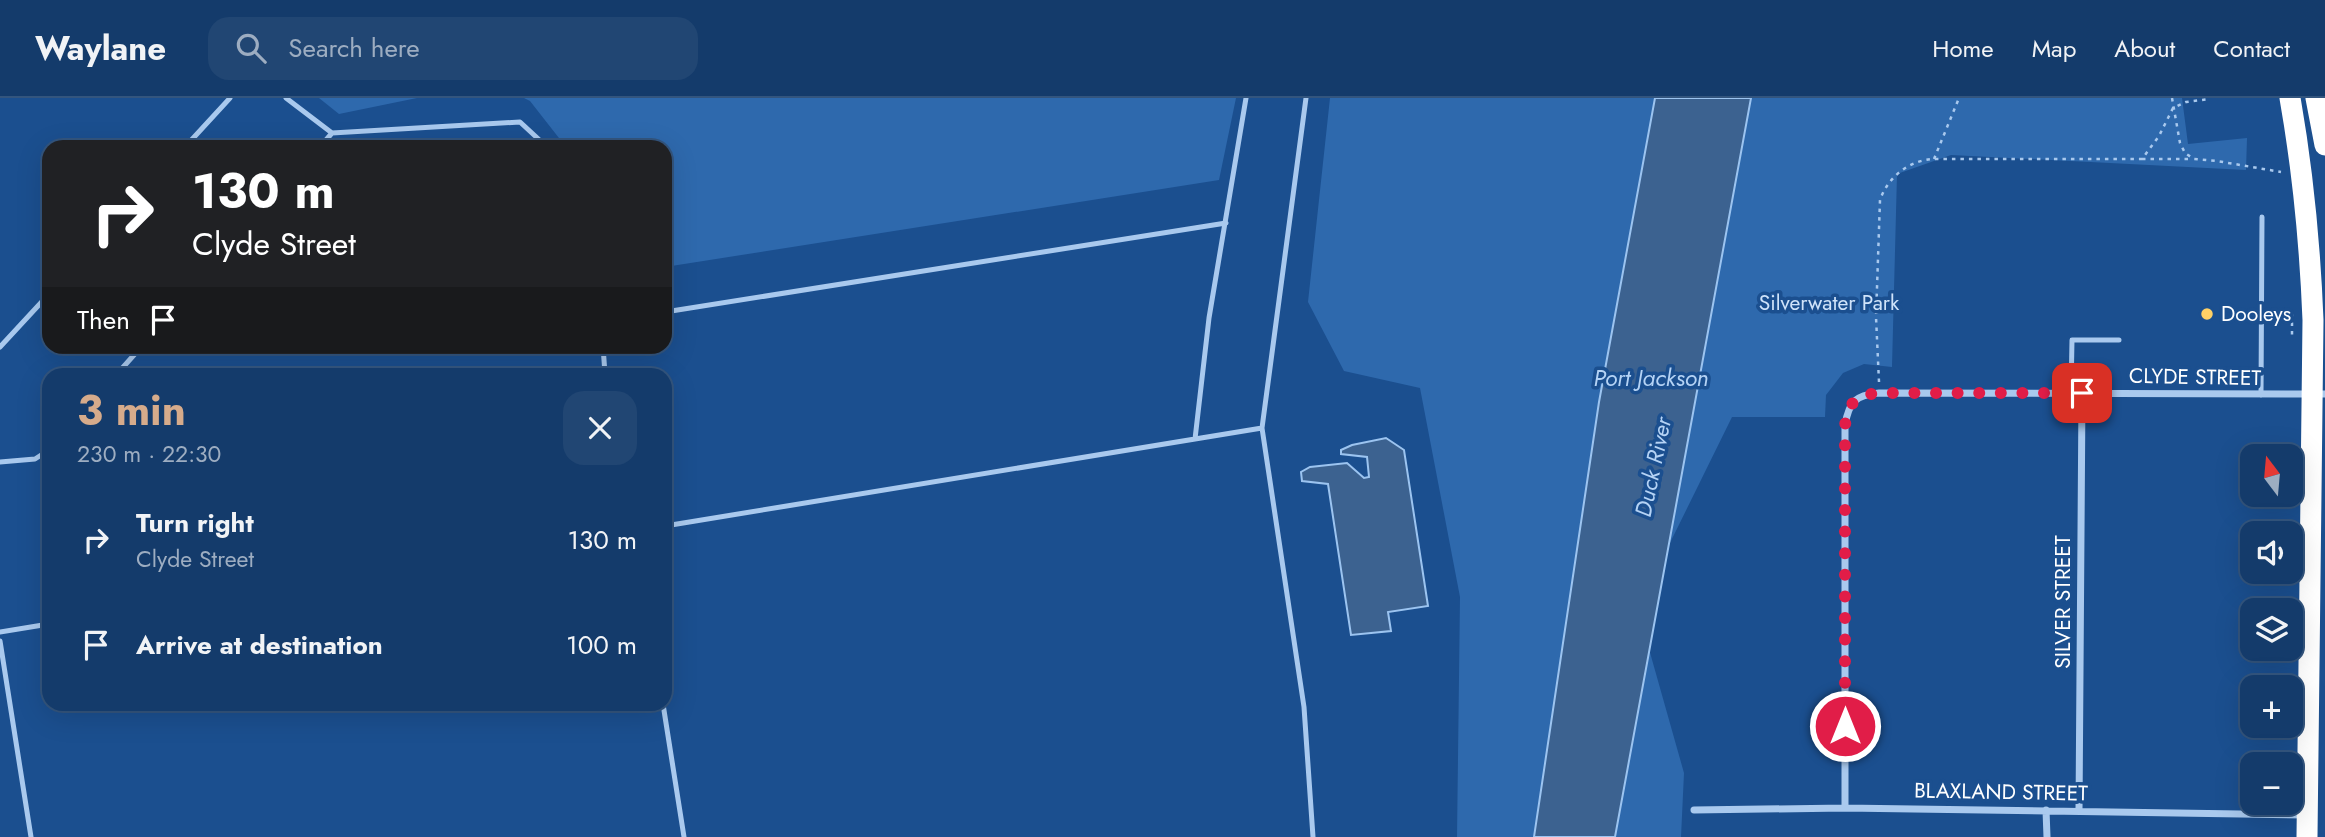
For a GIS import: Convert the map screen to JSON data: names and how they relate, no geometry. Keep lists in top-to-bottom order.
{
  "streets": {
    "street": ["CLYDE STREET", "SILVER STREET", "BLAXLAND STREET"]
  },
  "crossings": [
    ["CLYDE STREET", "SILVER STREET"],
    ["CLYDE STREET", "BLAXLAND STREET"],
    ["SILVER STREET", "BLAXLAND STREET"]
  ],
  "water": ["Port Jackson", "Duck River"],
  "parks": ["Silverwater Park"],
  "places": ["Dooleys"],
  "north": "top",
  "page": {
    "header": "Waylane",
    "search": "Search here",
    "nav": [
      "Home",
      "Map",
      "About",
      "Contact"
    ],
    "turn": ["130 m", "Clyde Street"],
    "then": "Then",
    "heading": ["3 min", "230 m · 22:30"],
    "map_buttons": ["+", "−"],
    "list": [
      {
        "name": "Turn right",
        "note": "Clyde Street",
        "value": "130 m"
      },
      {
        "name": "Arrive at destination",
        "value": "100 m"
      }
    ]
  }
}
